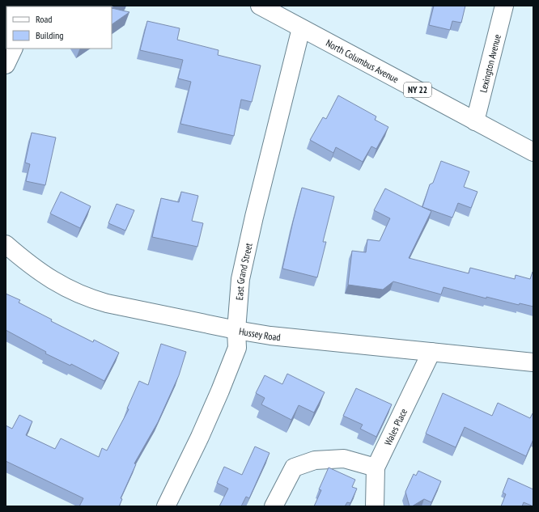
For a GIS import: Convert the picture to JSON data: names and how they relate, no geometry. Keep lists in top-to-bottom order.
{
  "streets": {
    "street": [
      "North Columbus Avenue",
      "Lexington Avenue",
      "NY 22",
      "East Grand Street",
      "Hussey Road",
      "Wales Place"
    ]
  },
  "crossings": [
    ["North Columbus Avenue", "Lexington Avenue"],
    ["North Columbus Avenue", "East Grand Street"],
    ["East Grand Street", "Hussey Road"],
    ["Hussey Road", "Wales Place"]
  ],
  "legend": ["Road", "Building"]
}
